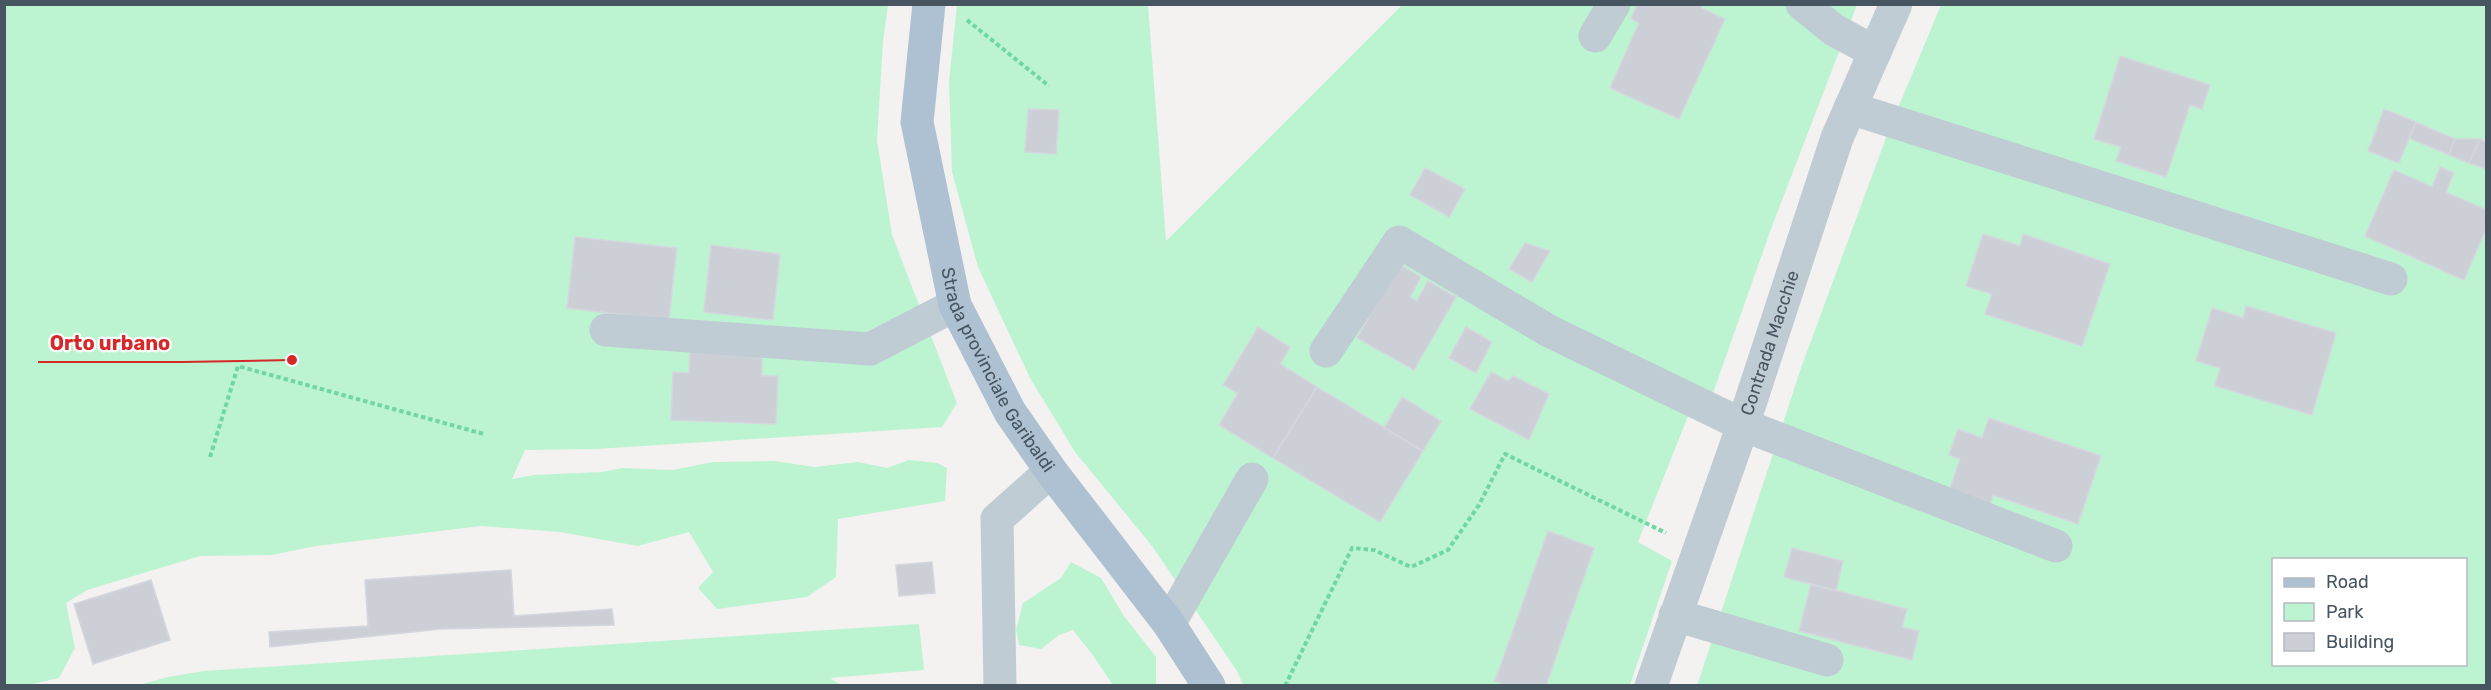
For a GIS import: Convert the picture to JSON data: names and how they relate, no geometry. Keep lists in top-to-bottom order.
{
  "streets": {
    "main road": ["Strada provinciale Garibaldi"],
    "street": ["Contrada Macchie"]
  },
  "places": ["Orto urbano"],
  "legend": ["Road", "Park", "Building"]
}
